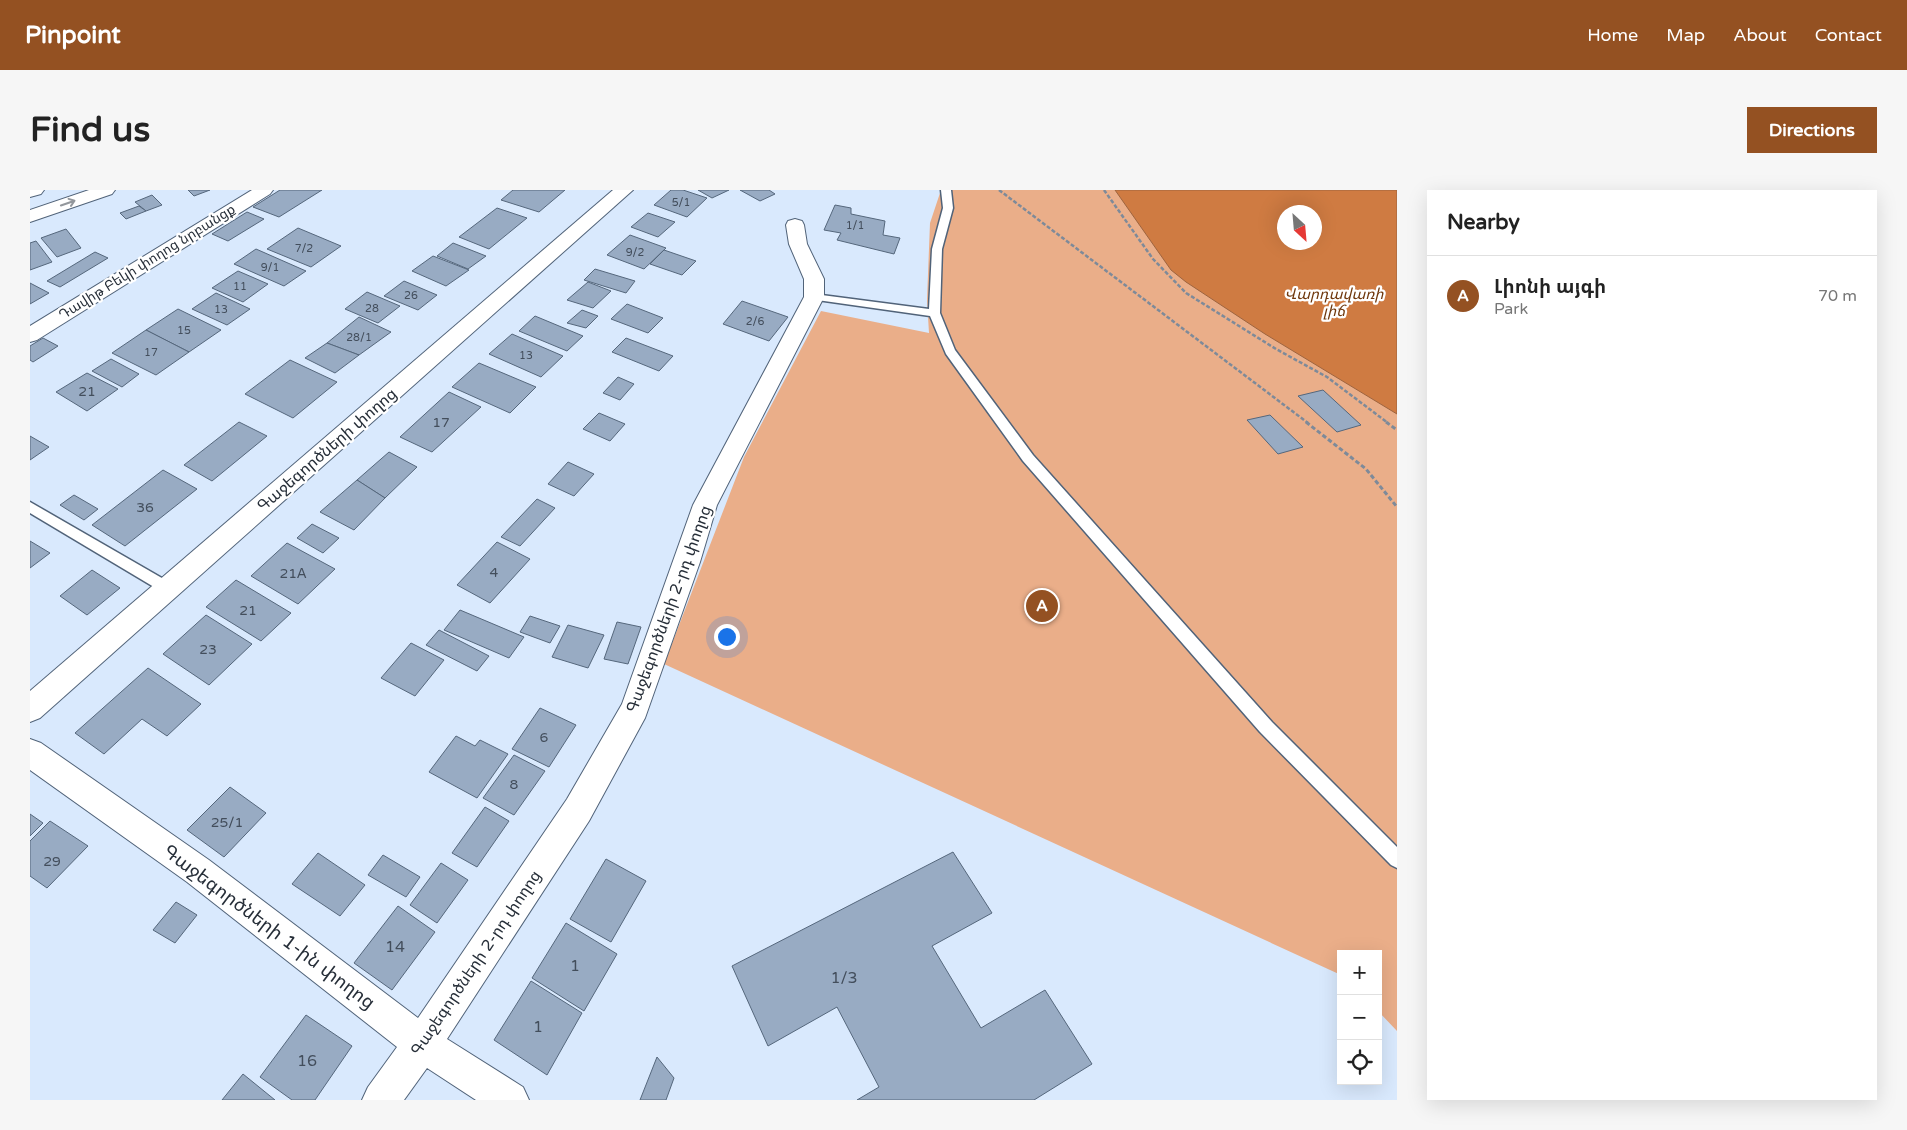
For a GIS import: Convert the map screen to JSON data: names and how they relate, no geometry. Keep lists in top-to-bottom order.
{
  "streets": {
    "street": [
      "Դավիթ Բեկի փողոց նրբանցք",
      "Գաջեգործների փողոց",
      "Գաջեգործների 2-րդ փողոց",
      "Գաջեգործների 1-ին փողոց"
    ]
  },
  "crossings": [
    ["Գաջեգործների 2-րդ փողոց", "Գաջեգործների 1-ին փողոց"]
  ],
  "water": ["Վարդավառի լիճ"],
  "house_numbers": [
    "5/1",
    "1/1",
    "7/2",
    "9/2",
    "9/1",
    "11",
    "26",
    "28",
    "13",
    "2/6",
    "15",
    "28/1",
    "17",
    "13",
    "21",
    "17",
    "36",
    "4",
    "21А",
    "21",
    "23",
    "6",
    "8",
    "25/1",
    "29",
    "14",
    "1",
    "1/3",
    "1",
    "16"
  ],
  "north": "bottom right",
  "page": {
    "header": "Pinpoint",
    "nav": [
      "Home",
      "Map",
      "About",
      "Contact"
    ],
    "buttons": "Directions",
    "title": "Find us",
    "heading": "Nearby",
    "list": [
      {
        "mark": "A",
        "name": "Լիոնի այգի",
        "note": "Park",
        "value": "70 m"
      }
    ],
    "pins": "A",
    "map_buttons": ["+", "−"]
  }
}
